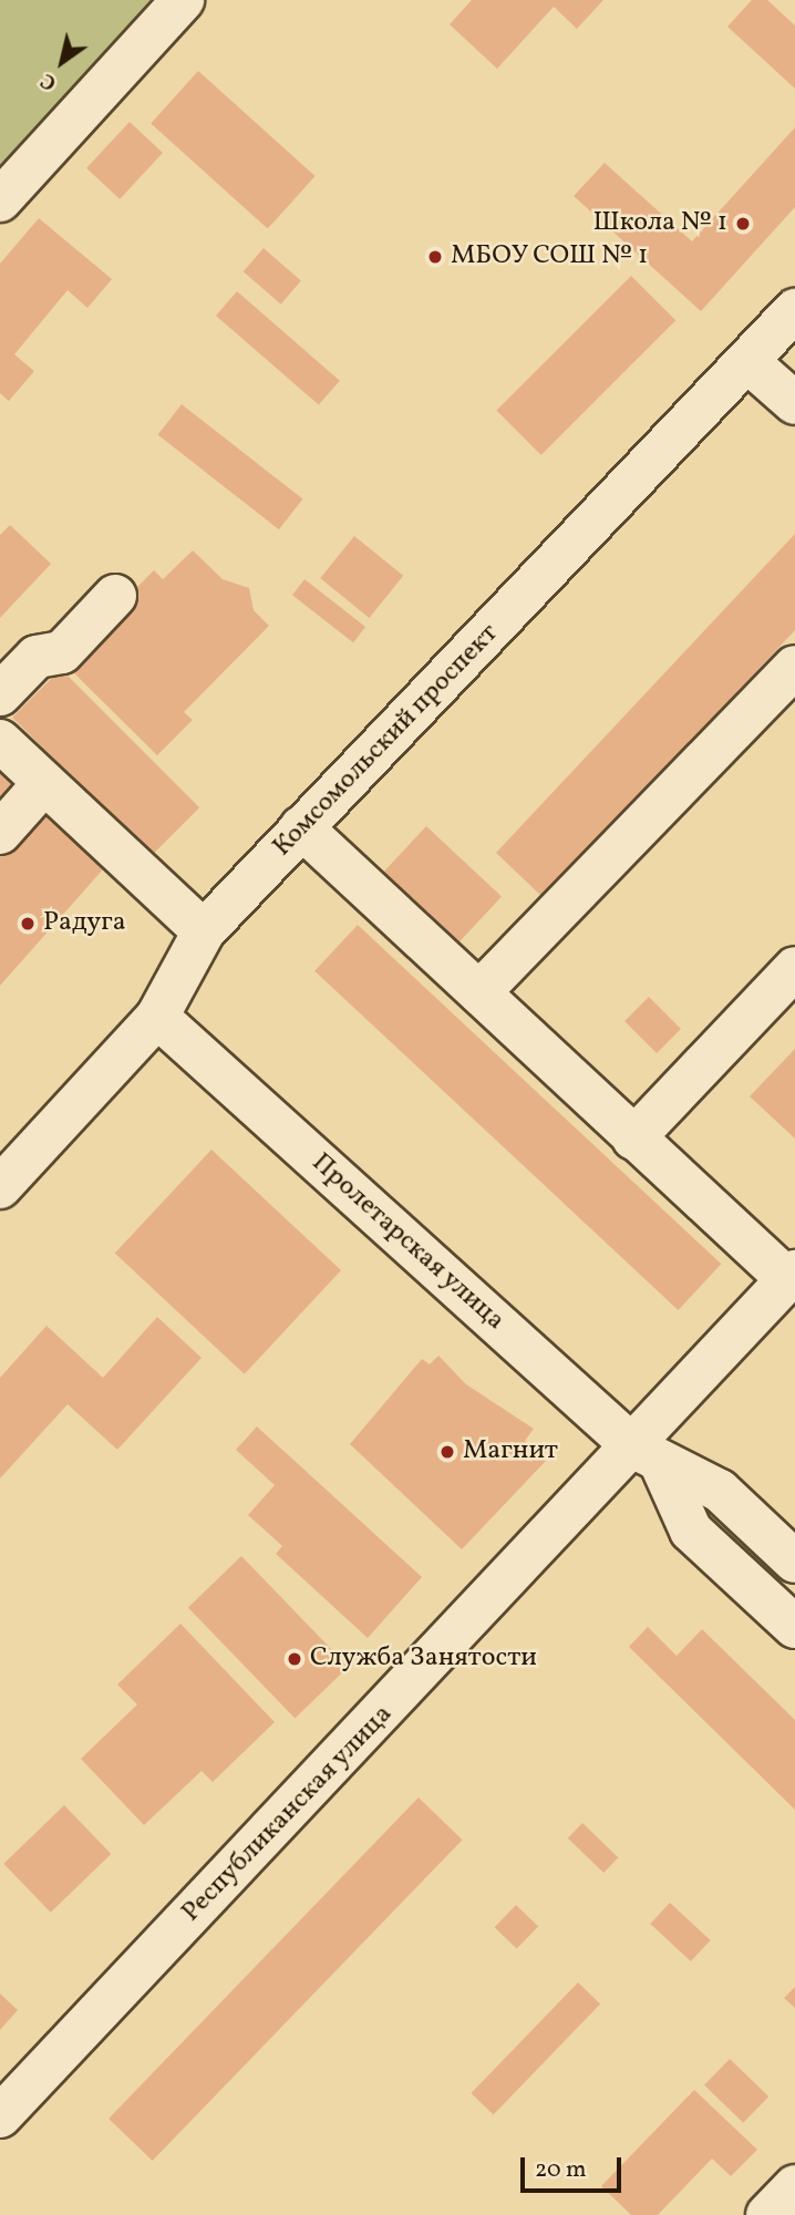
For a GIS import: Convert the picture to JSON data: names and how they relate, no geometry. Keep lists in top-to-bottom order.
{
  "streets": {
    "street": ["Комсомольский проспект", "Пролетарская улица", "Республиканская улица"]
  },
  "crossings": [
    ["Комсомольский проспект", "Пролетарская улица"],
    ["Пролетарская улица", "Республиканская улица"]
  ],
  "places": [
    "Школа № 1",
    "МБОУ СОШ № 1",
    "Радуга",
    "Магнит",
    "Служба Занятости"
  ],
  "scale_bar": "20 m",
  "north": "bottom left"
}
